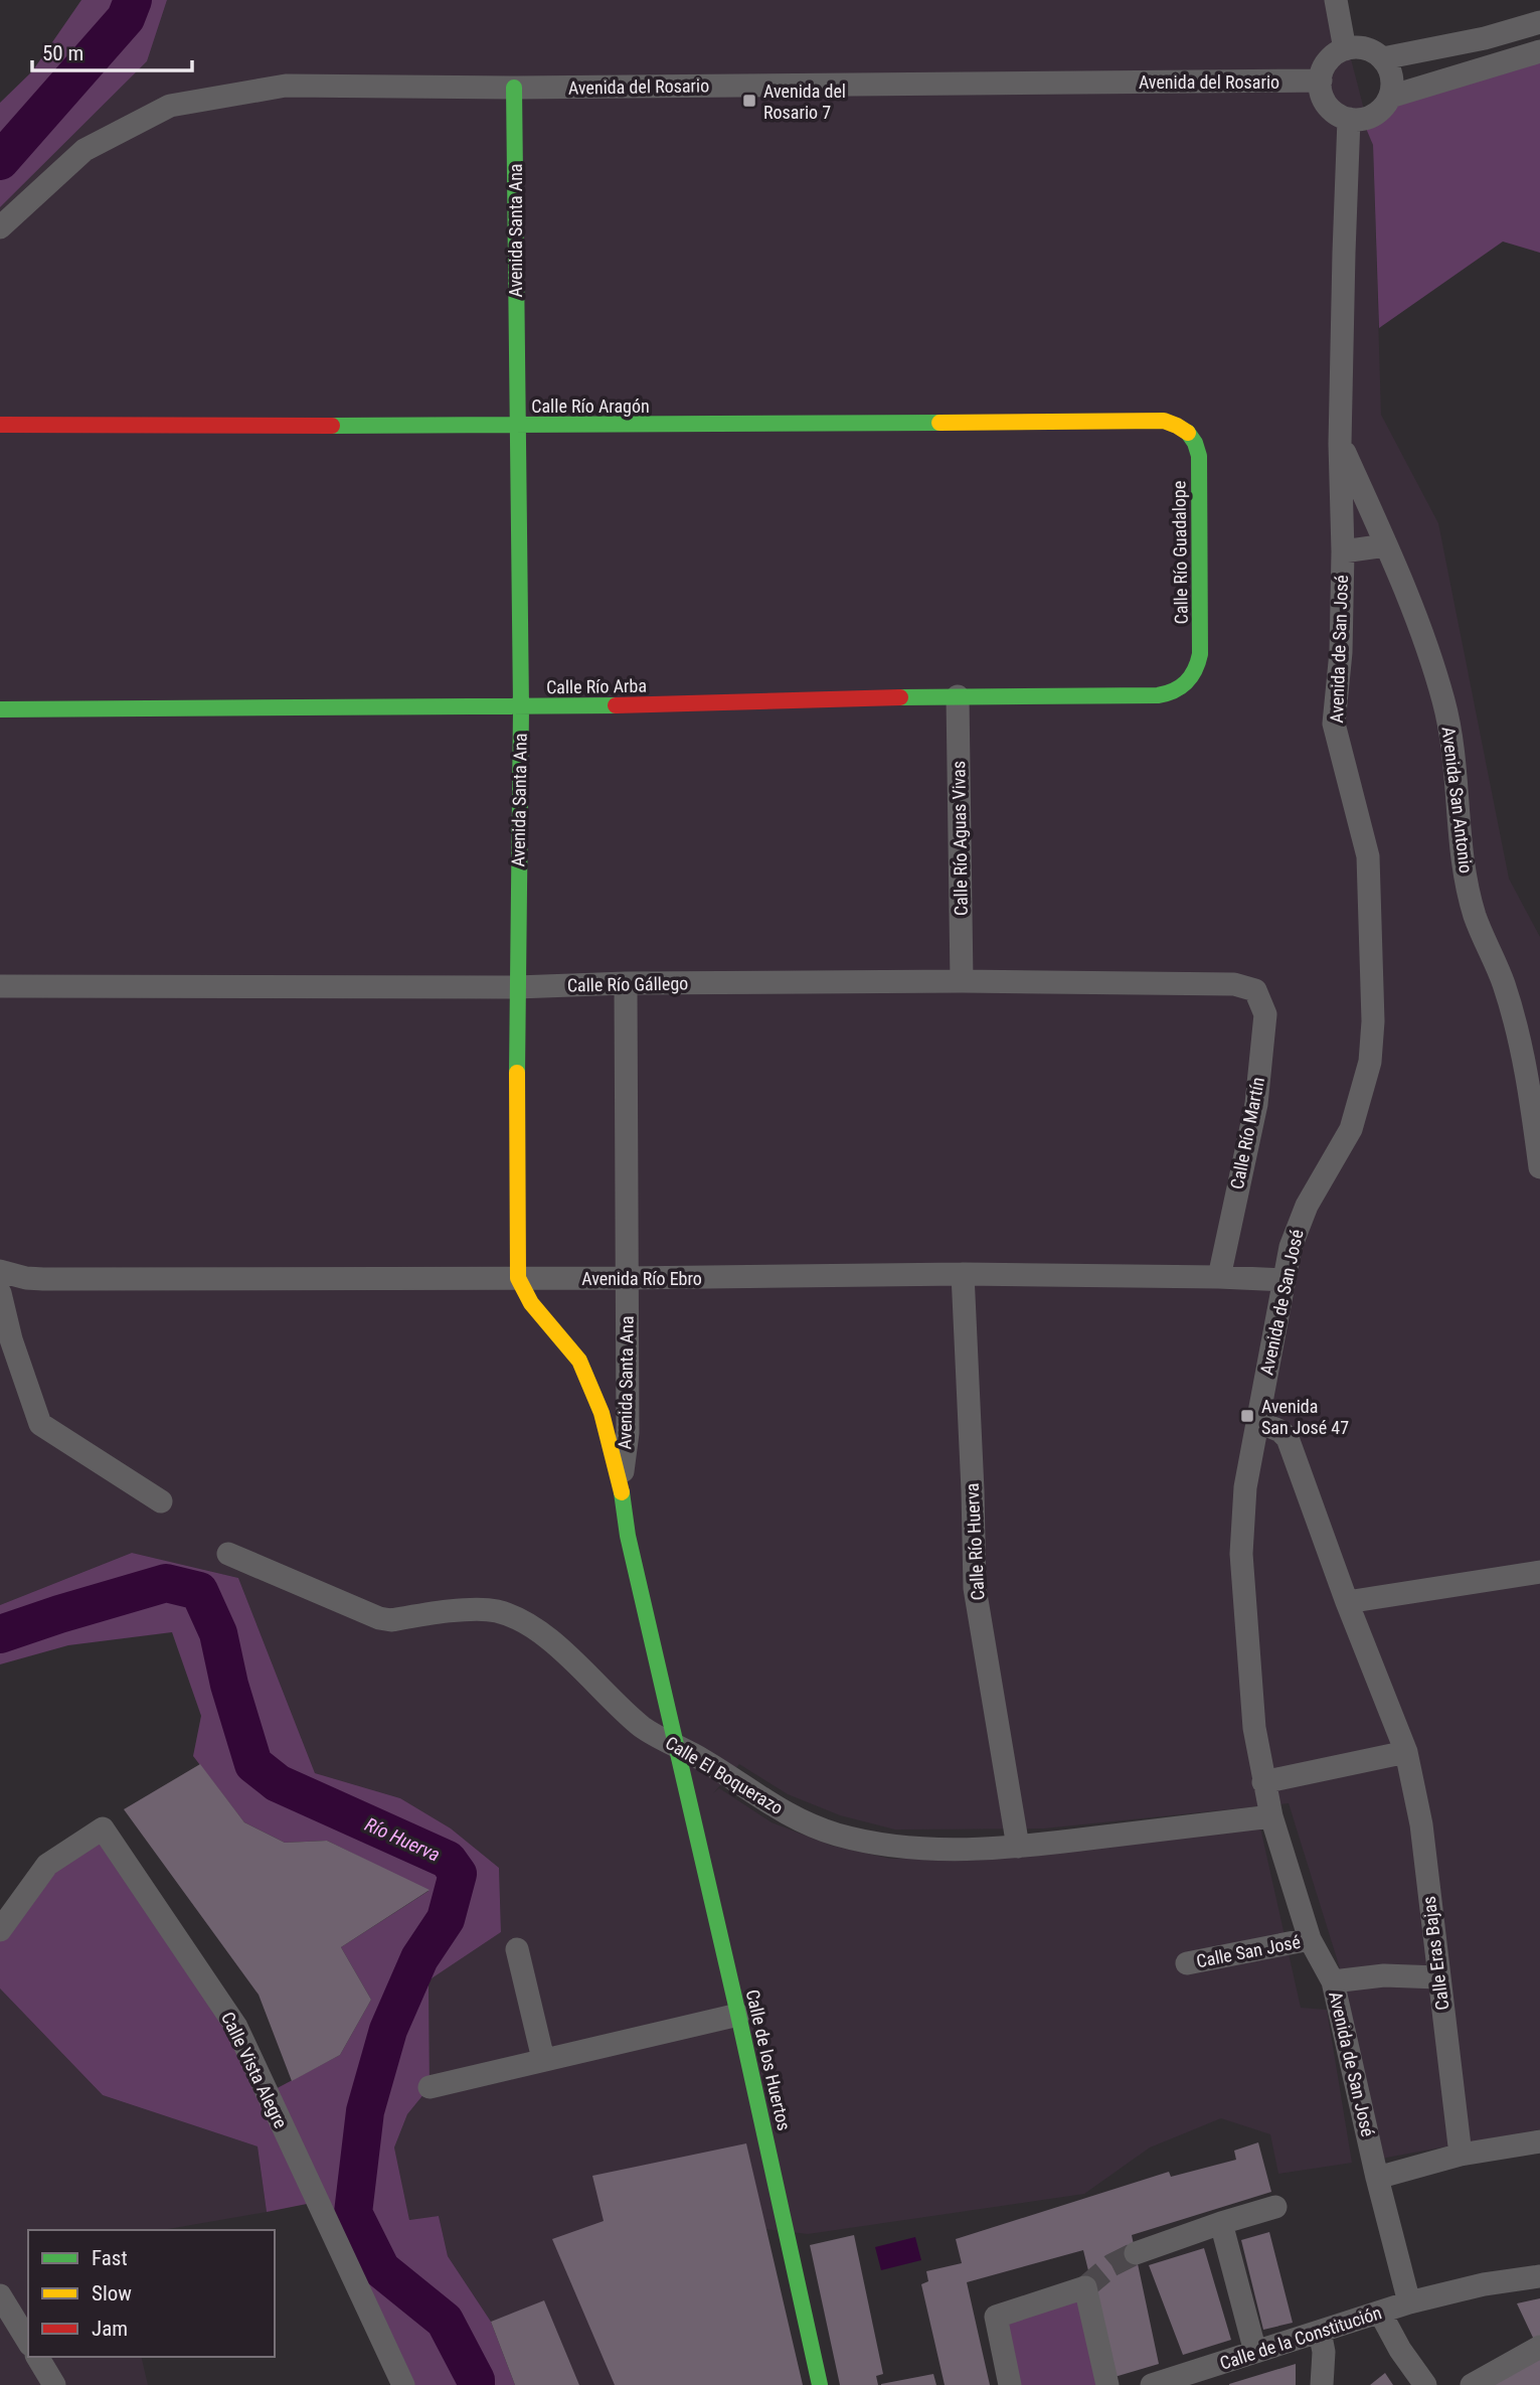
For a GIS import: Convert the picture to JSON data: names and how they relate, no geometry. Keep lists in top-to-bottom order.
{
  "streets": {
    "street": [
      "Avenida del Rosario",
      "Avenida Santa Ana",
      "Calle Río Aragón",
      "Calle Río Guadalope",
      "Avenida de San José",
      "Calle Río Arba",
      "Avenida San Antonio",
      "Calle Río Aguas Vivas",
      "Calle Río Gállego",
      "Calle Río Martín",
      "Avenida Río Ebro",
      "Calle Río Huerva",
      "Calle El Boquerazo",
      "Calle San José",
      "Calle Eras Bajas",
      "Calle de los Huertos",
      "Calle Vista Alegre",
      "Calle de la Constitución"
    ]
  },
  "crossings": [
    ["Avenida del Rosario", "Avenida Santa Ana"],
    ["Avenida del Rosario", "Avenida de San José"],
    ["Avenida Santa Ana", "Calle Río Aragón"],
    ["Avenida Santa Ana", "Calle Río Arba"],
    ["Avenida Santa Ana", "Calle Río Gállego"],
    ["Avenida Santa Ana", "Avenida Río Ebro"],
    ["Avenida Santa Ana", "Calle El Boquerazo"],
    ["Avenida Santa Ana", "Calle de los Huertos"],
    ["Calle Río Aragón", "Calle Río Guadalope"],
    ["Calle Río Guadalope", "Calle Río Arba"],
    ["Avenida de San José", "Avenida San Antonio"],
    ["Avenida de San José", "Avenida Río Ebro"],
    ["Avenida de San José", "Calle El Boquerazo"],
    ["Avenida de San José", "Calle San José"],
    ["Avenida de San José", "Calle Eras Bajas"],
    ["Avenida de San José", "Calle de la Constitución"],
    ["Calle Río Arba", "Calle Río Aguas Vivas"],
    ["Calle Río Aguas Vivas", "Calle Río Gállego"],
    ["Calle Río Gállego", "Calle Río Martín"],
    ["Calle Río Martín", "Avenida Río Ebro"],
    ["Avenida Río Ebro", "Calle Río Huerva"],
    ["Calle Río Huerva", "Calle El Boquerazo"],
    ["Calle El Boquerazo", "Calle de los Huertos"]
  ],
  "water": ["Río Huerva"],
  "places": {
    "transit": ["Avenida del Rosario 7", "Avenida San José 47"]
  },
  "legend": ["Fast", "Slow", "Jam"],
  "scale_bar": "50 m"
}
